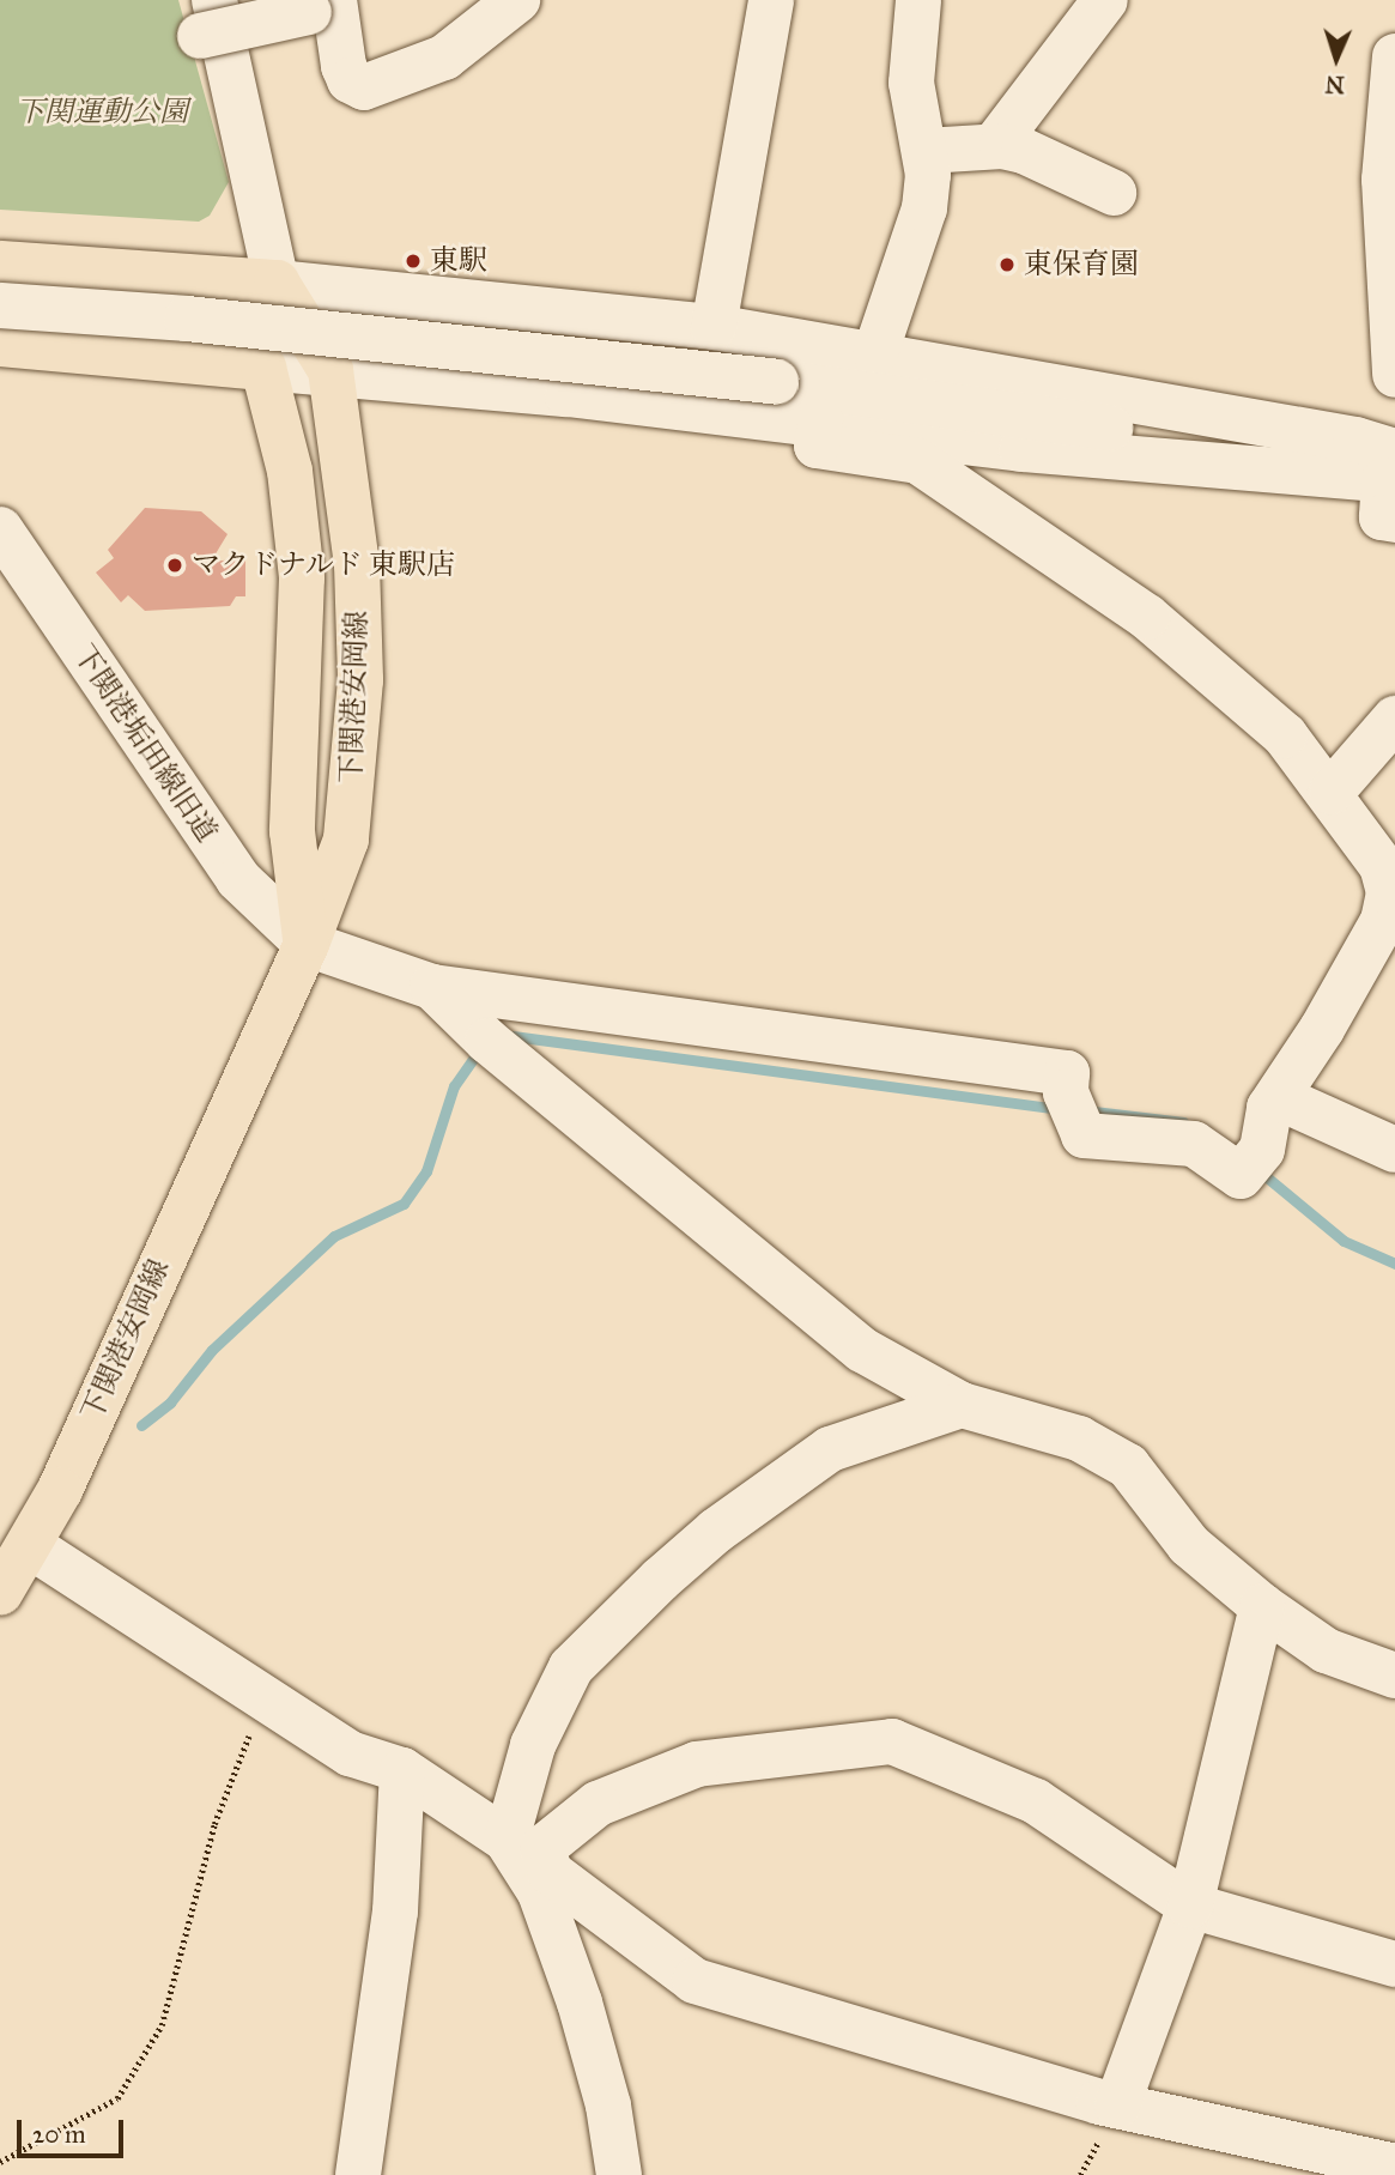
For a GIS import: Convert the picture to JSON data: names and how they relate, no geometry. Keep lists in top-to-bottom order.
{
  "streets": {
    "main road": ["下関港安岡線"],
    "street": ["下関港垢田線旧道"]
  },
  "crossings": [
    ["下関港安岡線", "下関港垢田線旧道"]
  ],
  "parks": ["下関運動公園"],
  "places": ["東駅", "東保育園", "マクドナルド 東駅店"],
  "scale_bar": "20 m",
  "north": "bottom"
}
